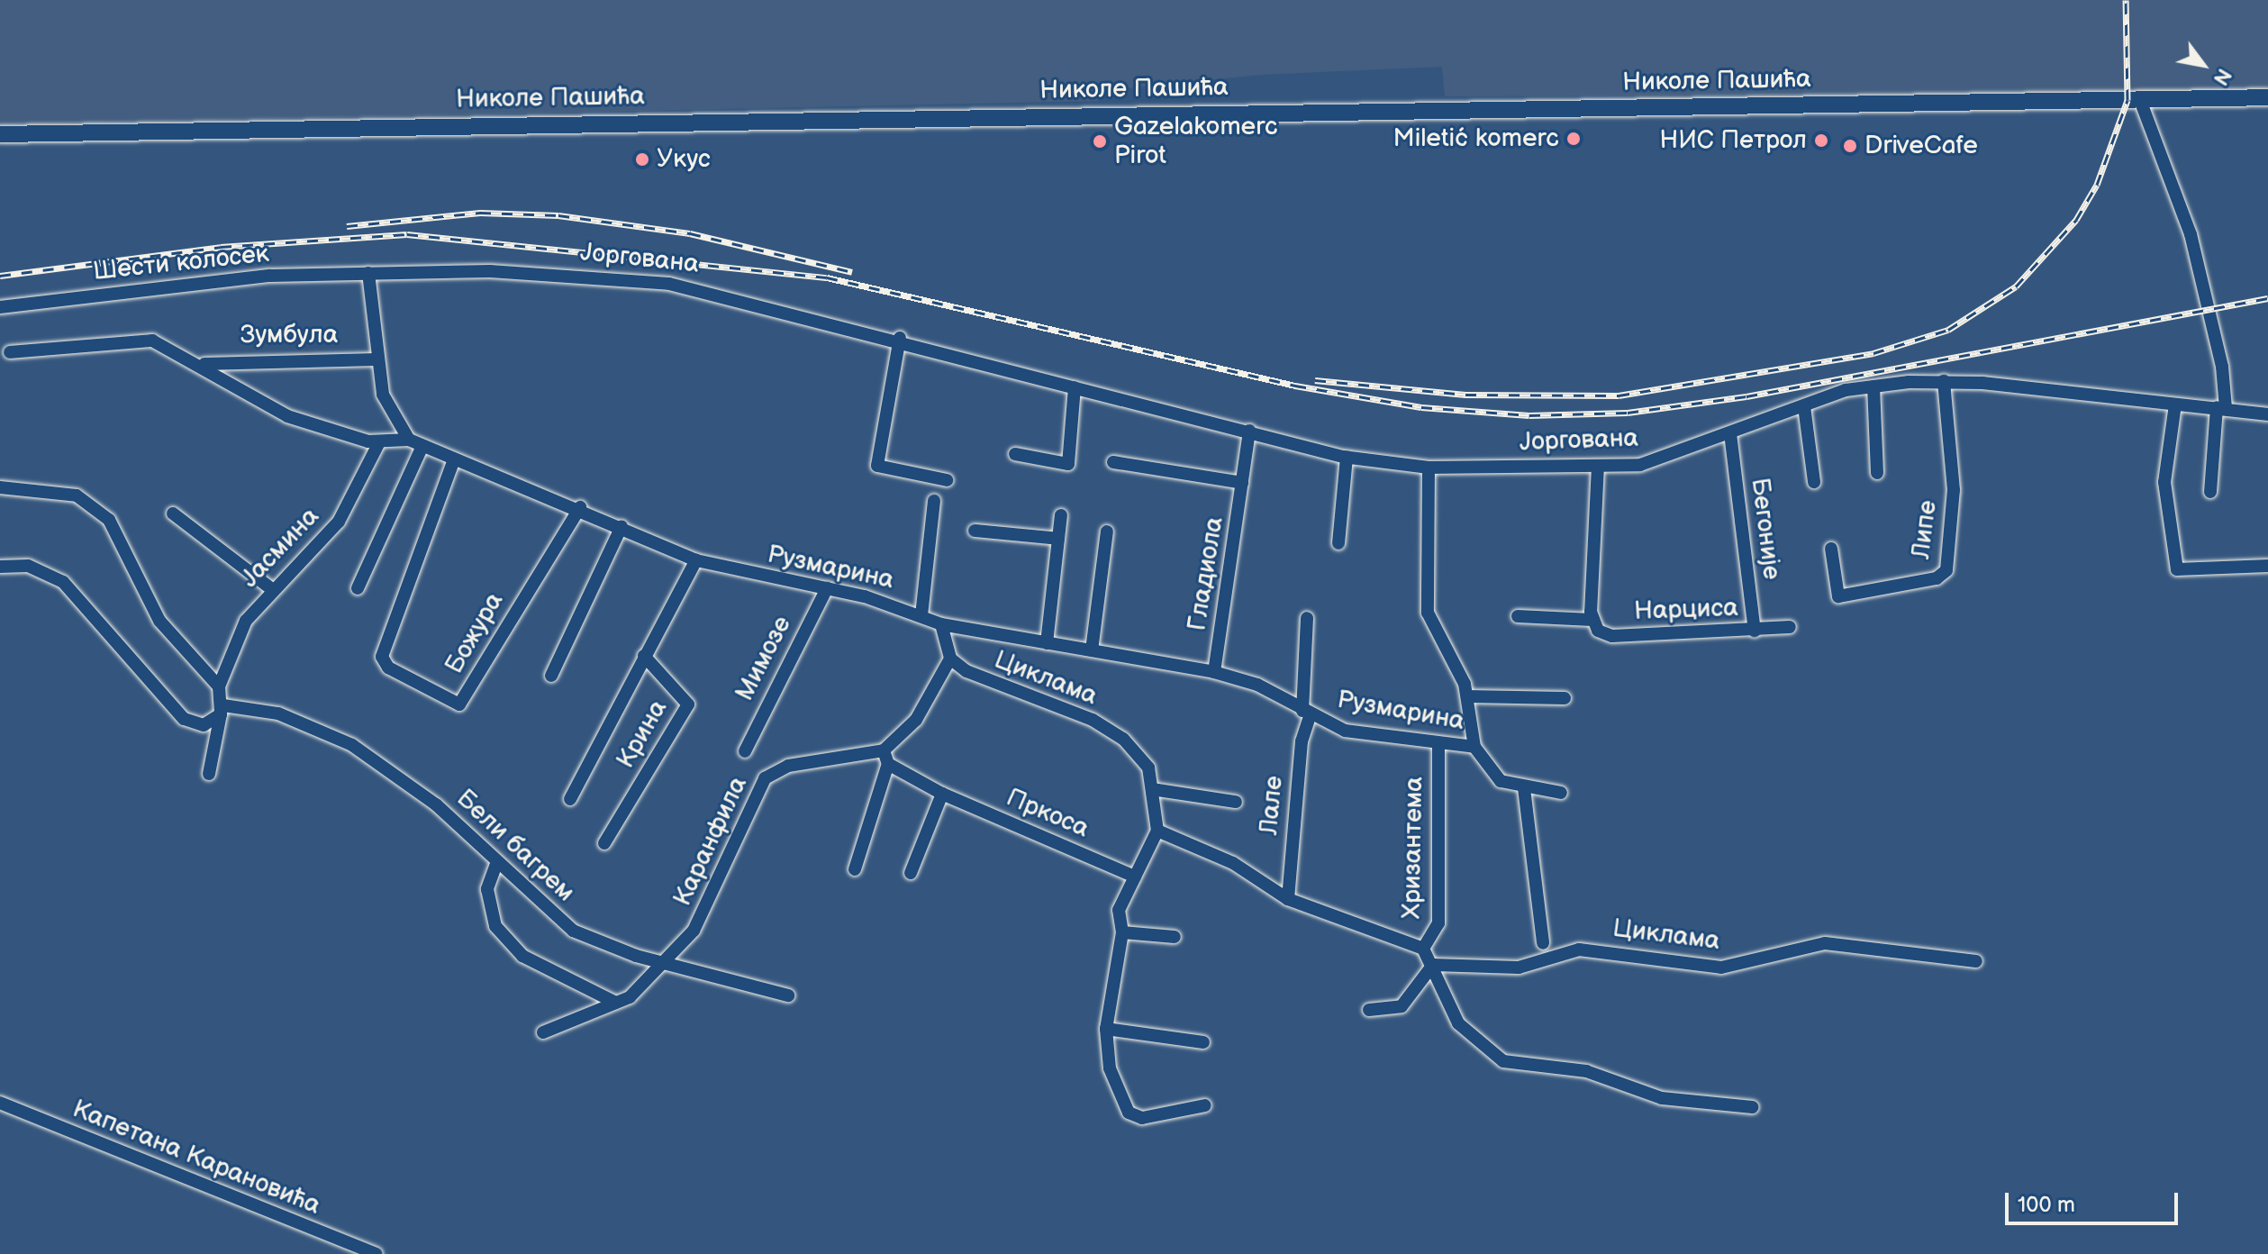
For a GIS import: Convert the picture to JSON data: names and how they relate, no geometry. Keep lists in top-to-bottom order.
{
  "streets": {
    "main road": ["Николе Пашића"],
    "street": [
      "Јоргована",
      "Шести колосек",
      "Зумбула",
      "Бегоније",
      "Липе",
      "Јасмина",
      "Рузмарина",
      "Гладиола",
      "Нарциса",
      "Божура",
      "Мимозе",
      "Циклама",
      "Крина",
      "Лале",
      "Пркоса",
      "Каранфила",
      "Бели багрем",
      "Хризантема",
      "Капетана Карановића"
    ]
  },
  "crossings": [
    ["Јоргована", "Шести колосек"],
    ["Јоргована", "Бегоније"],
    ["Јоргована", "Липе"],
    ["Јоргована", "Гладиола"],
    ["Бегоније", "Нарциса"],
    ["Рузмарина", "Гладиола"],
    ["Рузмарина", "Божура"],
    ["Рузмарина", "Мимозе"],
    ["Рузмарина", "Крина"],
    ["Рузмарина", "Лале"],
    ["Рузмарина", "Хризантема"],
    ["Каранфила", "Бели багрем"]
  ],
  "places": [
    "Miletić komerc",
    "НИС Петрол",
    "Gazelakomerc Pirot",
    "DriveCafe",
    "Укус"
  ],
  "scale_bar": "100 m",
  "north": "bottom right"
}
